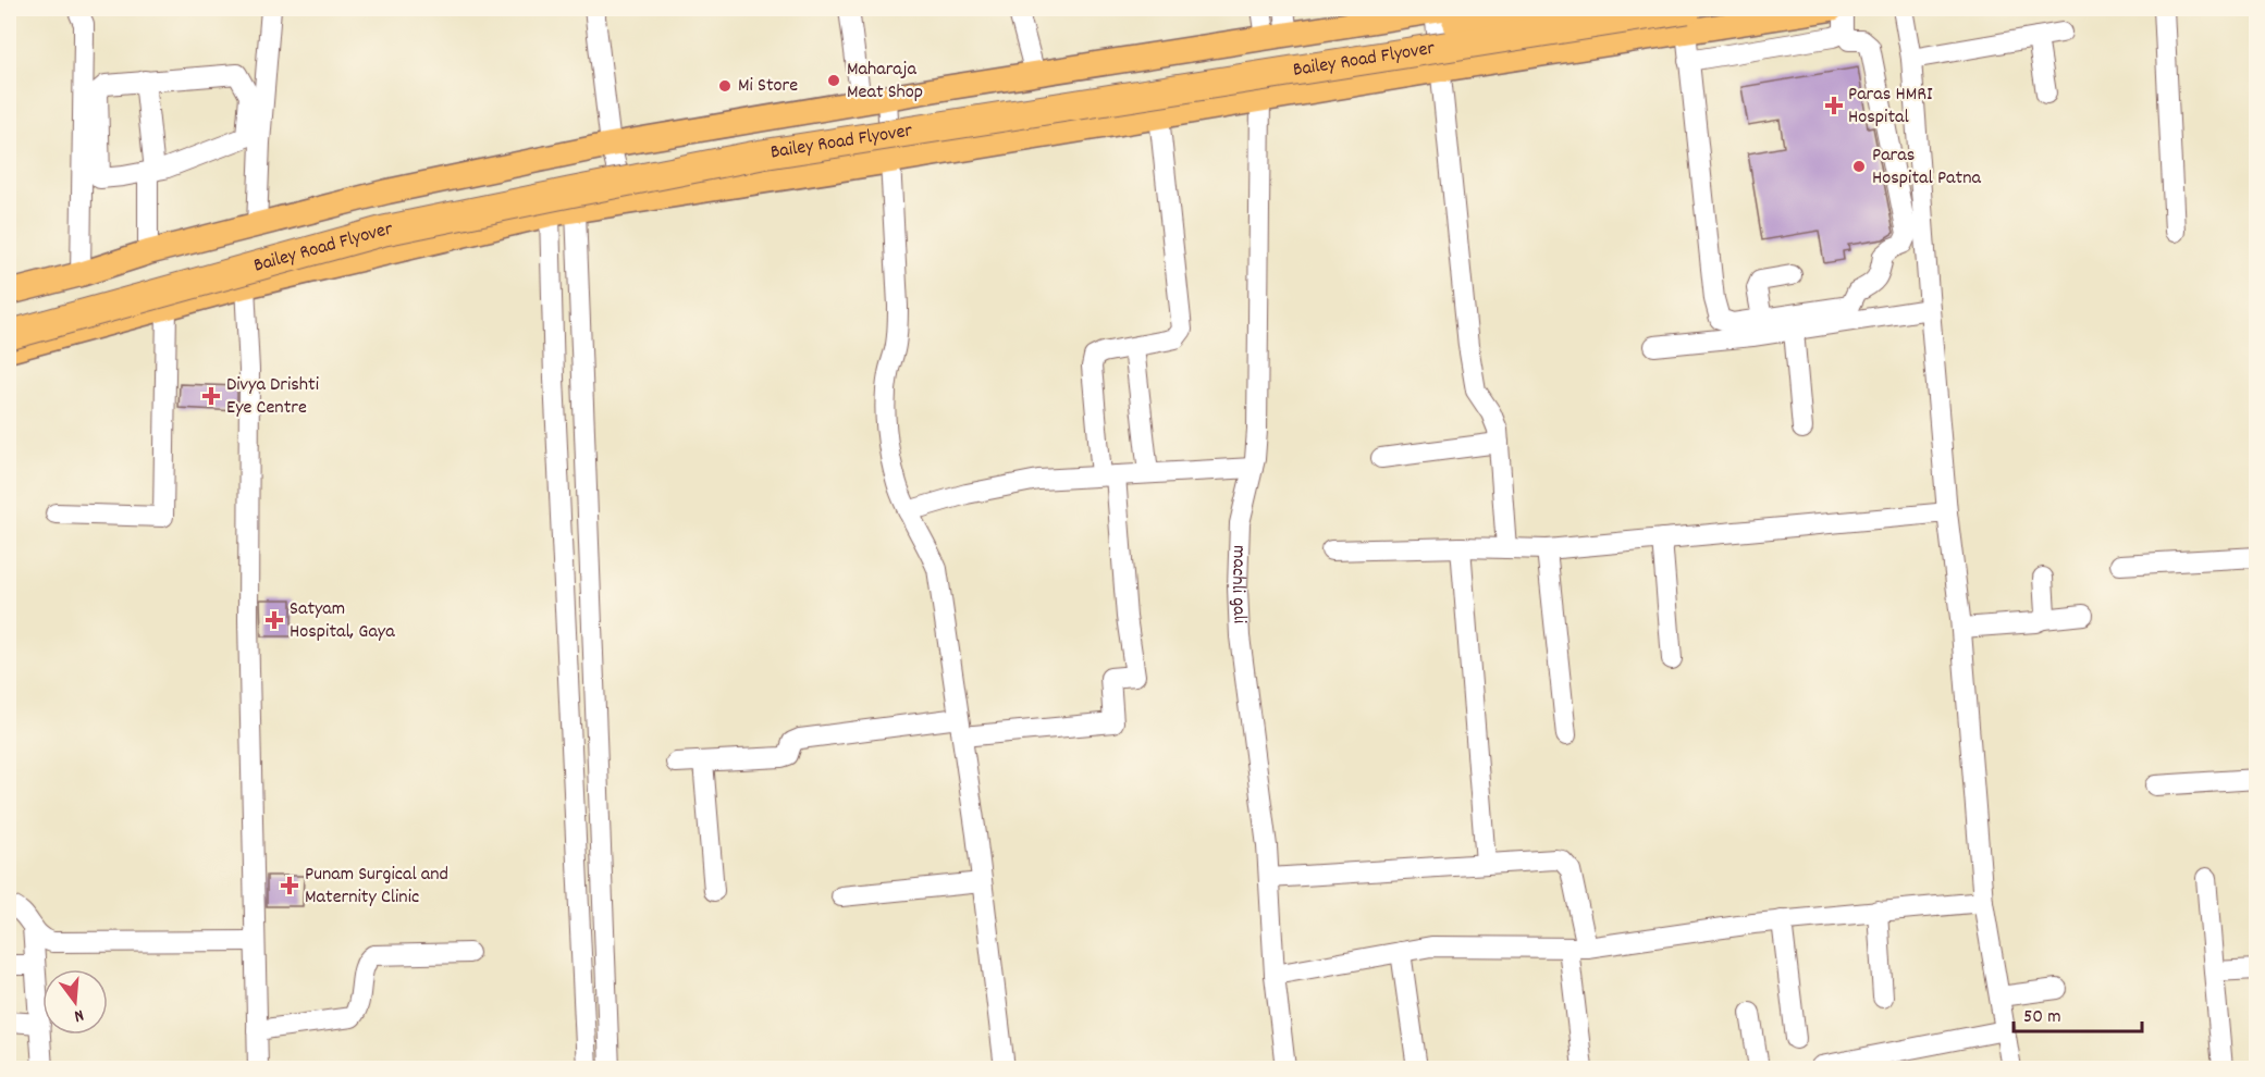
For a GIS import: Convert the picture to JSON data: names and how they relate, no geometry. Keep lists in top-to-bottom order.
{
  "streets": {
    "highway": ["Bailey Road Flyover"],
    "street": ["machli gali"]
  },
  "places": {
    "other": ["Maharaja Meat Shop", "Mi Store", "Paras Hospital Patna"],
    "health": [
      "Paras HMRI Hospital",
      "Divya Drishti Eye Centre",
      "Satyam Hospital, Gaya",
      "Punam Surgical and Maternity Clinic"
    ]
  },
  "scale_bar": "50 m",
  "north": "bottom"
}
